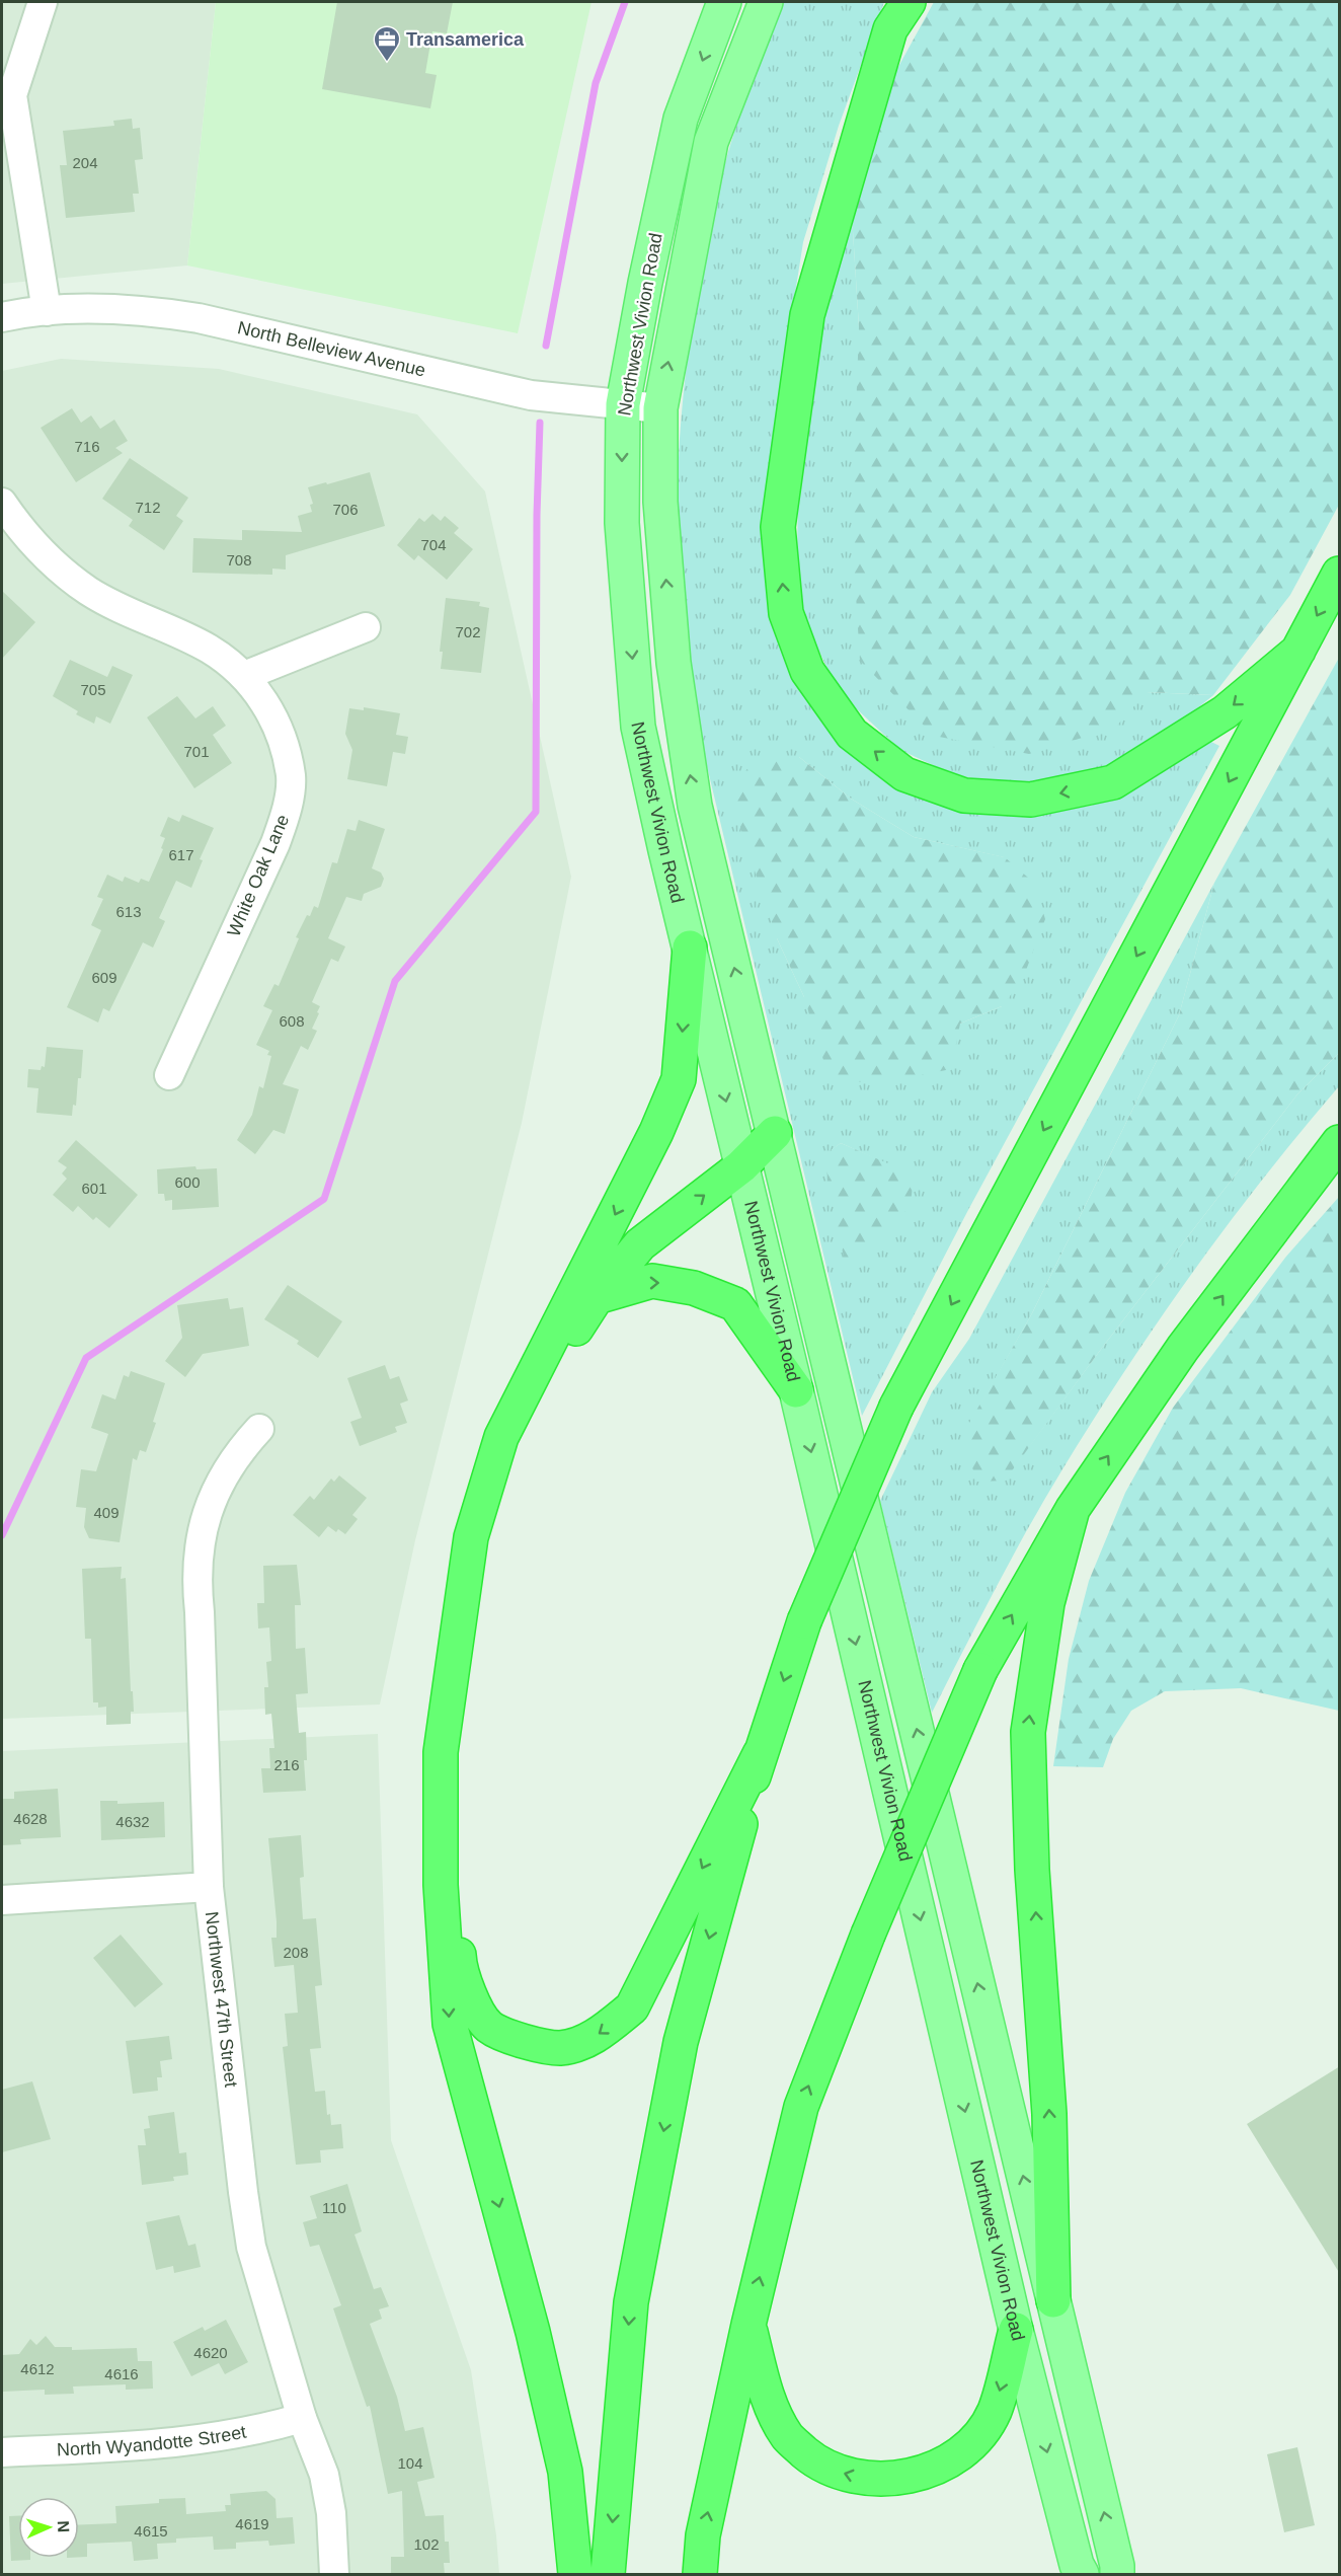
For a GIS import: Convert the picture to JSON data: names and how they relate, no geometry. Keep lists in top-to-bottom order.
{
  "streets": {
    "main road": ["Northwest Vivion Road"],
    "street": [
      "North Belleview Avenue",
      "White Oak Lane",
      "Northwest 47th Street",
      "North Wyandotte Street"
    ]
  },
  "crossings": [
    ["Northwest Vivion Road", "North Belleview Avenue"],
    ["Northwest 47th Street", "North Wyandotte Street"]
  ],
  "places": {
    "office": ["Transamerica"]
  },
  "house_numbers": [
    "204",
    "716",
    "712",
    "706",
    "704",
    "708",
    "702",
    "705",
    "701",
    "617",
    "613",
    "609",
    "608",
    "600",
    "601",
    "409",
    "216",
    "4628",
    "4632",
    "208",
    "110",
    "4620",
    "4612",
    "4616",
    "104",
    "4619",
    "4615",
    "102"
  ],
  "north": "right"
}
